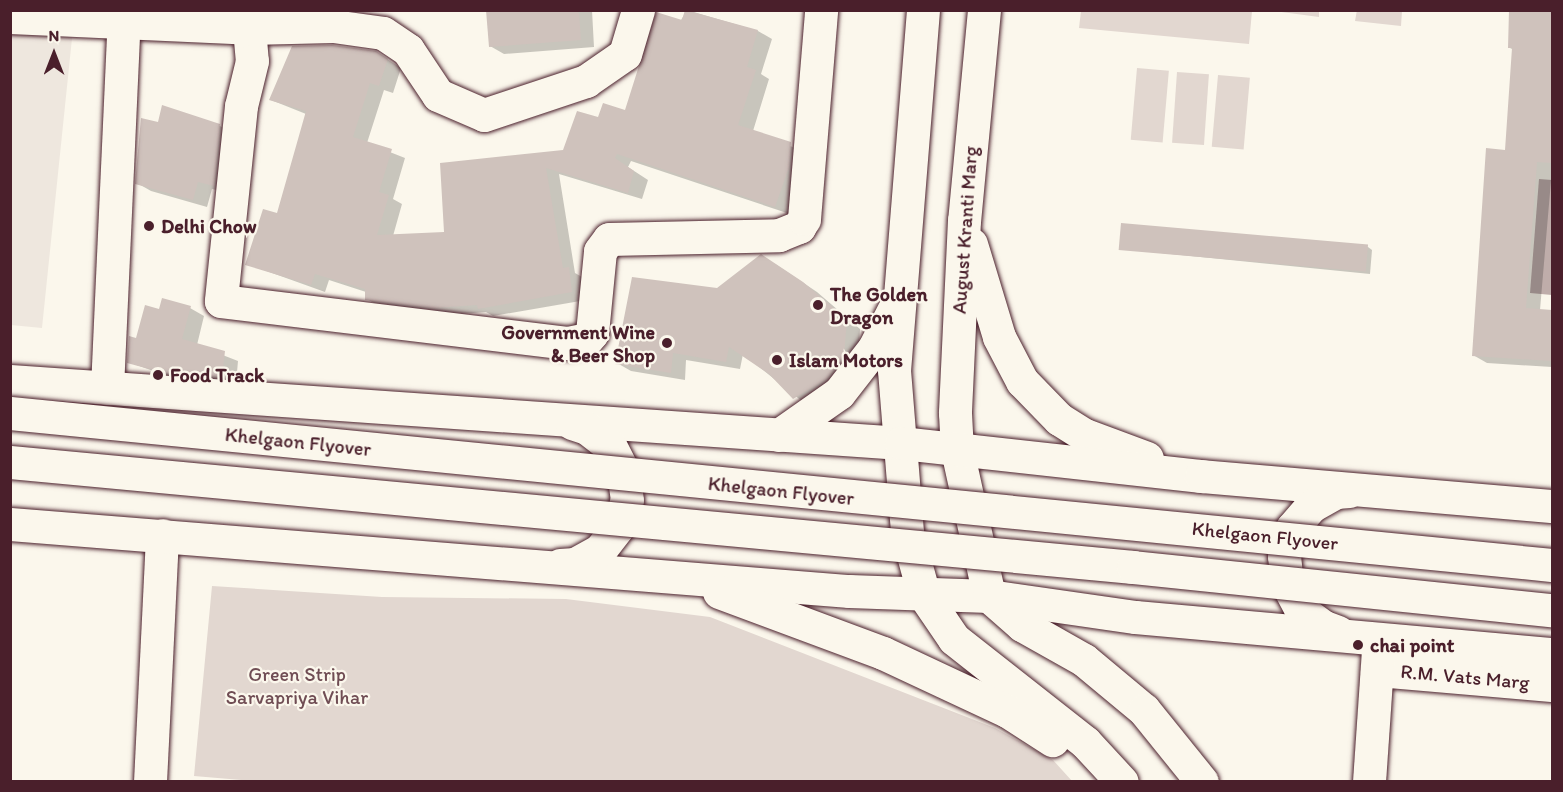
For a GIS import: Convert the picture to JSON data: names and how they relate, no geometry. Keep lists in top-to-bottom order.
{
  "streets": {
    "main road": ["August Kranti Marg", "Khelgaon Flyover", "R.M. Vats Marg"]
  },
  "parks": ["Green Strip Sarvapriya Vihar"],
  "places": [
    "Delhi Chow",
    "The Golden Dragon",
    "Government Wine & Beer Shop",
    "Islam Motors",
    "Food Track",
    "chai point"
  ],
  "north": "top"
}
